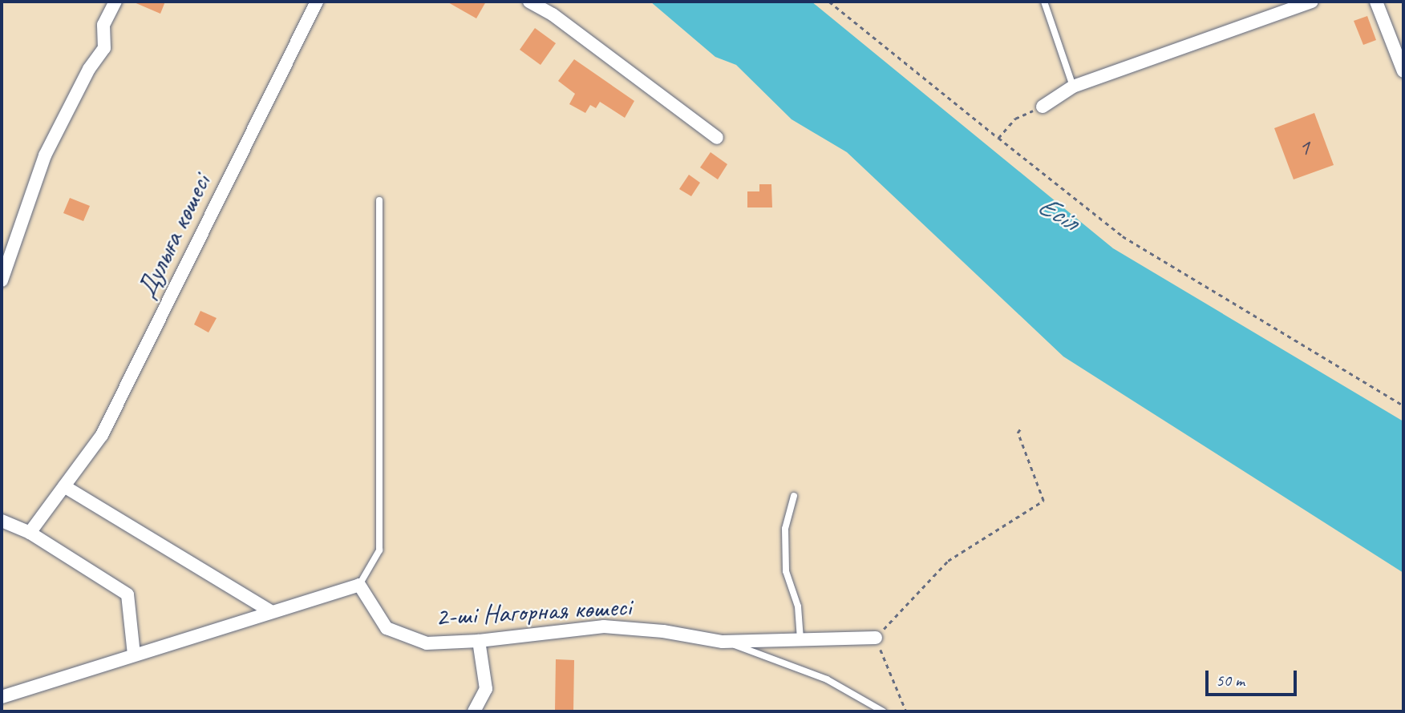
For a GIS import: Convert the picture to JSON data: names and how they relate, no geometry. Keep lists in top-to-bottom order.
{
  "streets": {
    "street": ["Дулыға көшесі", "2-ші Нагорная көшесі"]
  },
  "water": ["Есіл"],
  "house_numbers": ["1"],
  "scale_bar": "50 m"
}
